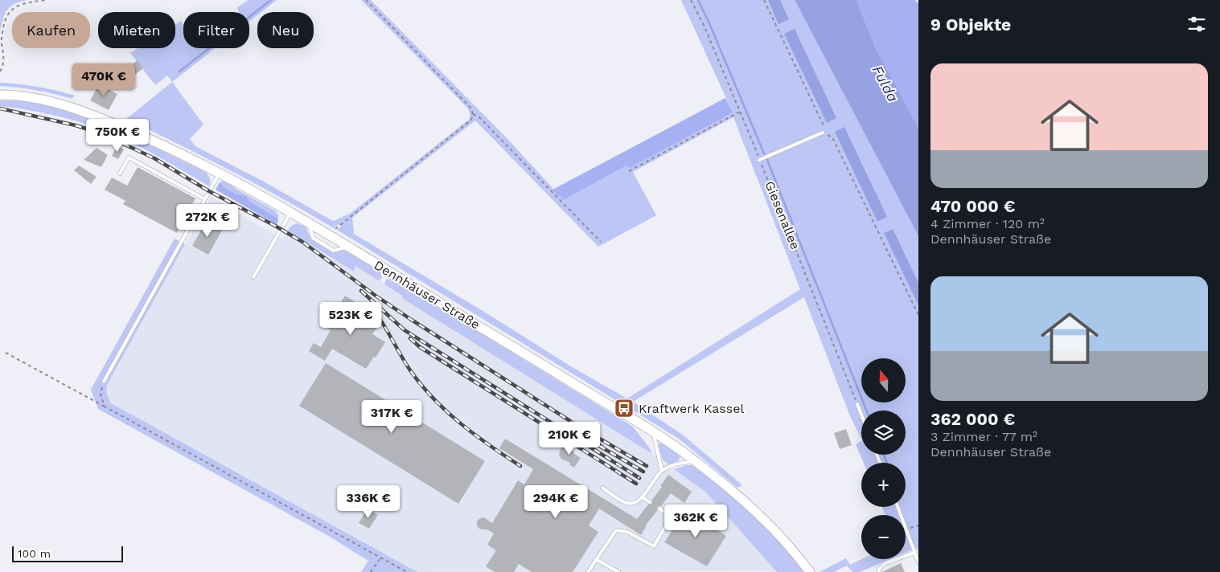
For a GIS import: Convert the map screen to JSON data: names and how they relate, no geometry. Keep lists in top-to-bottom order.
{
  "streets": {
    "street": ["Dennhäuser Straße"],
    "path": ["Giesenallee"]
  },
  "water": ["Fulda"],
  "places": {
    "bus stop": ["Kraftwerk Kassel"]
  },
  "scale_bar": "100 m",
  "north": "top",
  "page": {
    "heading": "9 Objekte",
    "chip": [
      "Kaufen",
      "Mieten",
      "Filter",
      "Neu"
    ],
    "list": [
      {
        "name": "470 000 €",
        "note": "4 Zimmer · 120 m² · Dennhäuser Straße"
      },
      {
        "name": "362 000 €",
        "note": "3 Zimmer · 77 m² · Dennhäuser Straße"
      }
    ],
    "price": [
      "470K €",
      "750K €",
      "272K €",
      "523K €",
      "317K €",
      "210K €",
      "336K €",
      "294K €",
      "362K €"
    ],
    "map_buttons": ["+", "−"],
    "scale": "100 m"
  }
}
